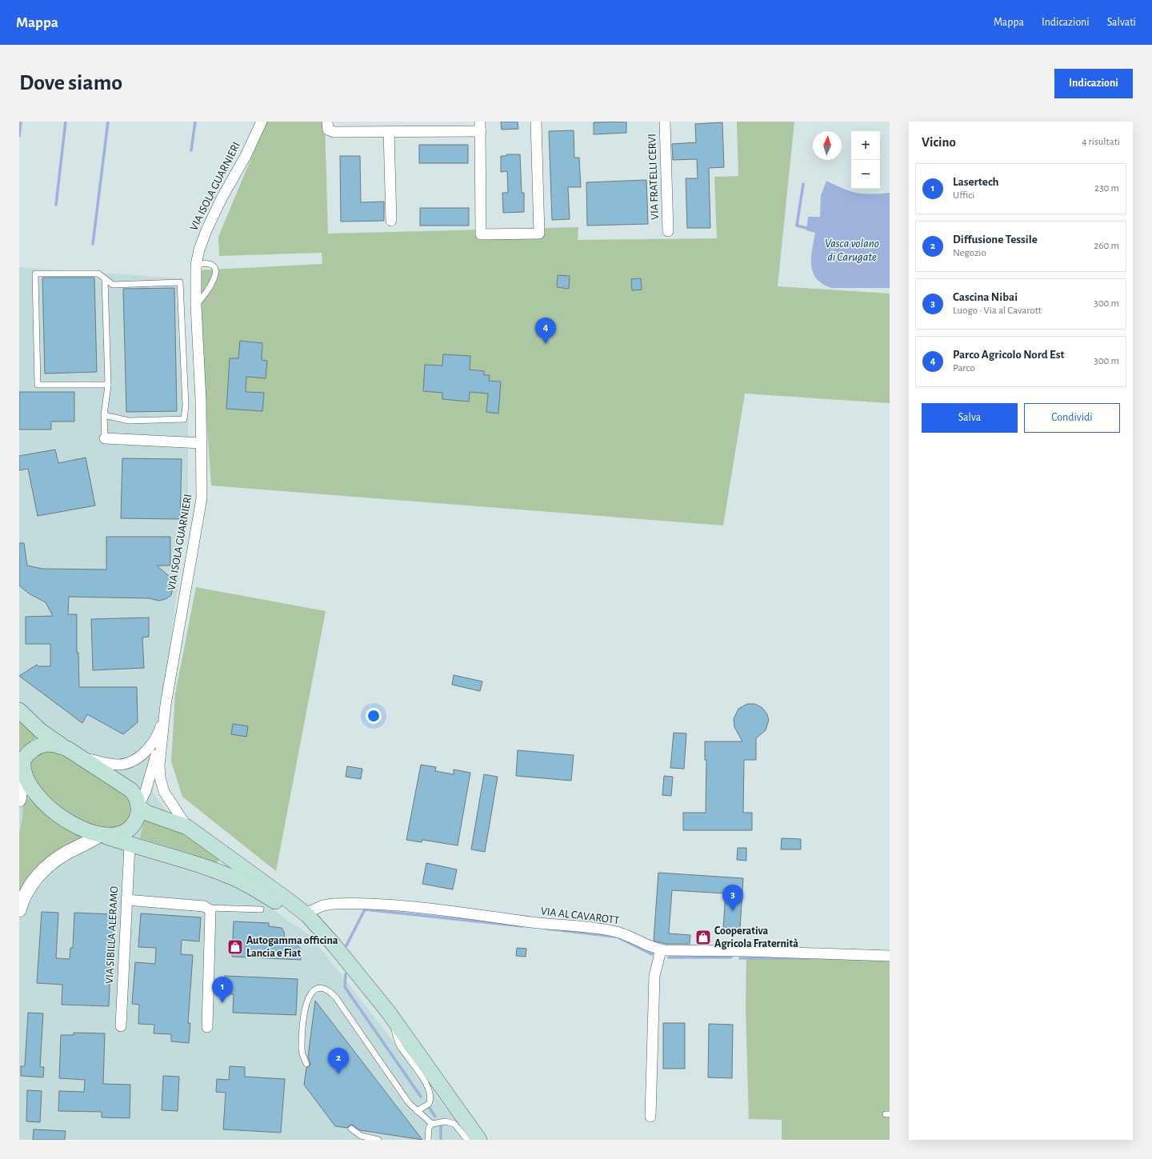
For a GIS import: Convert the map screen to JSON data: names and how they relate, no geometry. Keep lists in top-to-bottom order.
{
  "streets": {
    "street": [
      "VIA FRATELLI CERVI",
      "VIA ISOLA GUARNIERI",
      "VIA AL CAVAROTT",
      "VIA SIBILLA ALERAMO"
    ]
  },
  "water": ["Vasca volano di Carugate"],
  "places": {
    "shop": ["Cooperativa Agricola Fraternità", "Autogamma officina Lancia e Fiat"]
  },
  "north": "top",
  "page": {
    "header": "Mappa",
    "nav": ["Mappa", "Indicazioni", "Salvati"],
    "buttons": [
      "Indicazioni",
      ["Salva", "Condividi"]
    ],
    "title": "Dove siamo",
    "heading": ["Vicino", "4 risultati"],
    "map_buttons": ["+", "−"],
    "list": [
      {
        "mark": "1",
        "name": "Lasertech",
        "note": "Uffici",
        "value": "230 m"
      },
      {
        "mark": "2",
        "name": "Diffusione Tessile",
        "note": "Negozio",
        "value": "260 m"
      },
      {
        "mark": "3",
        "name": "Cascina Nibai",
        "note": "Luogo · Via al Cavarott",
        "value": "300 m"
      },
      {
        "mark": "4",
        "name": "Parco Agricolo Nord Est",
        "note": "Parco",
        "value": "300 m"
      }
    ],
    "pins": [
      "4",
      "3",
      "1",
      "2"
    ]
  }
}
